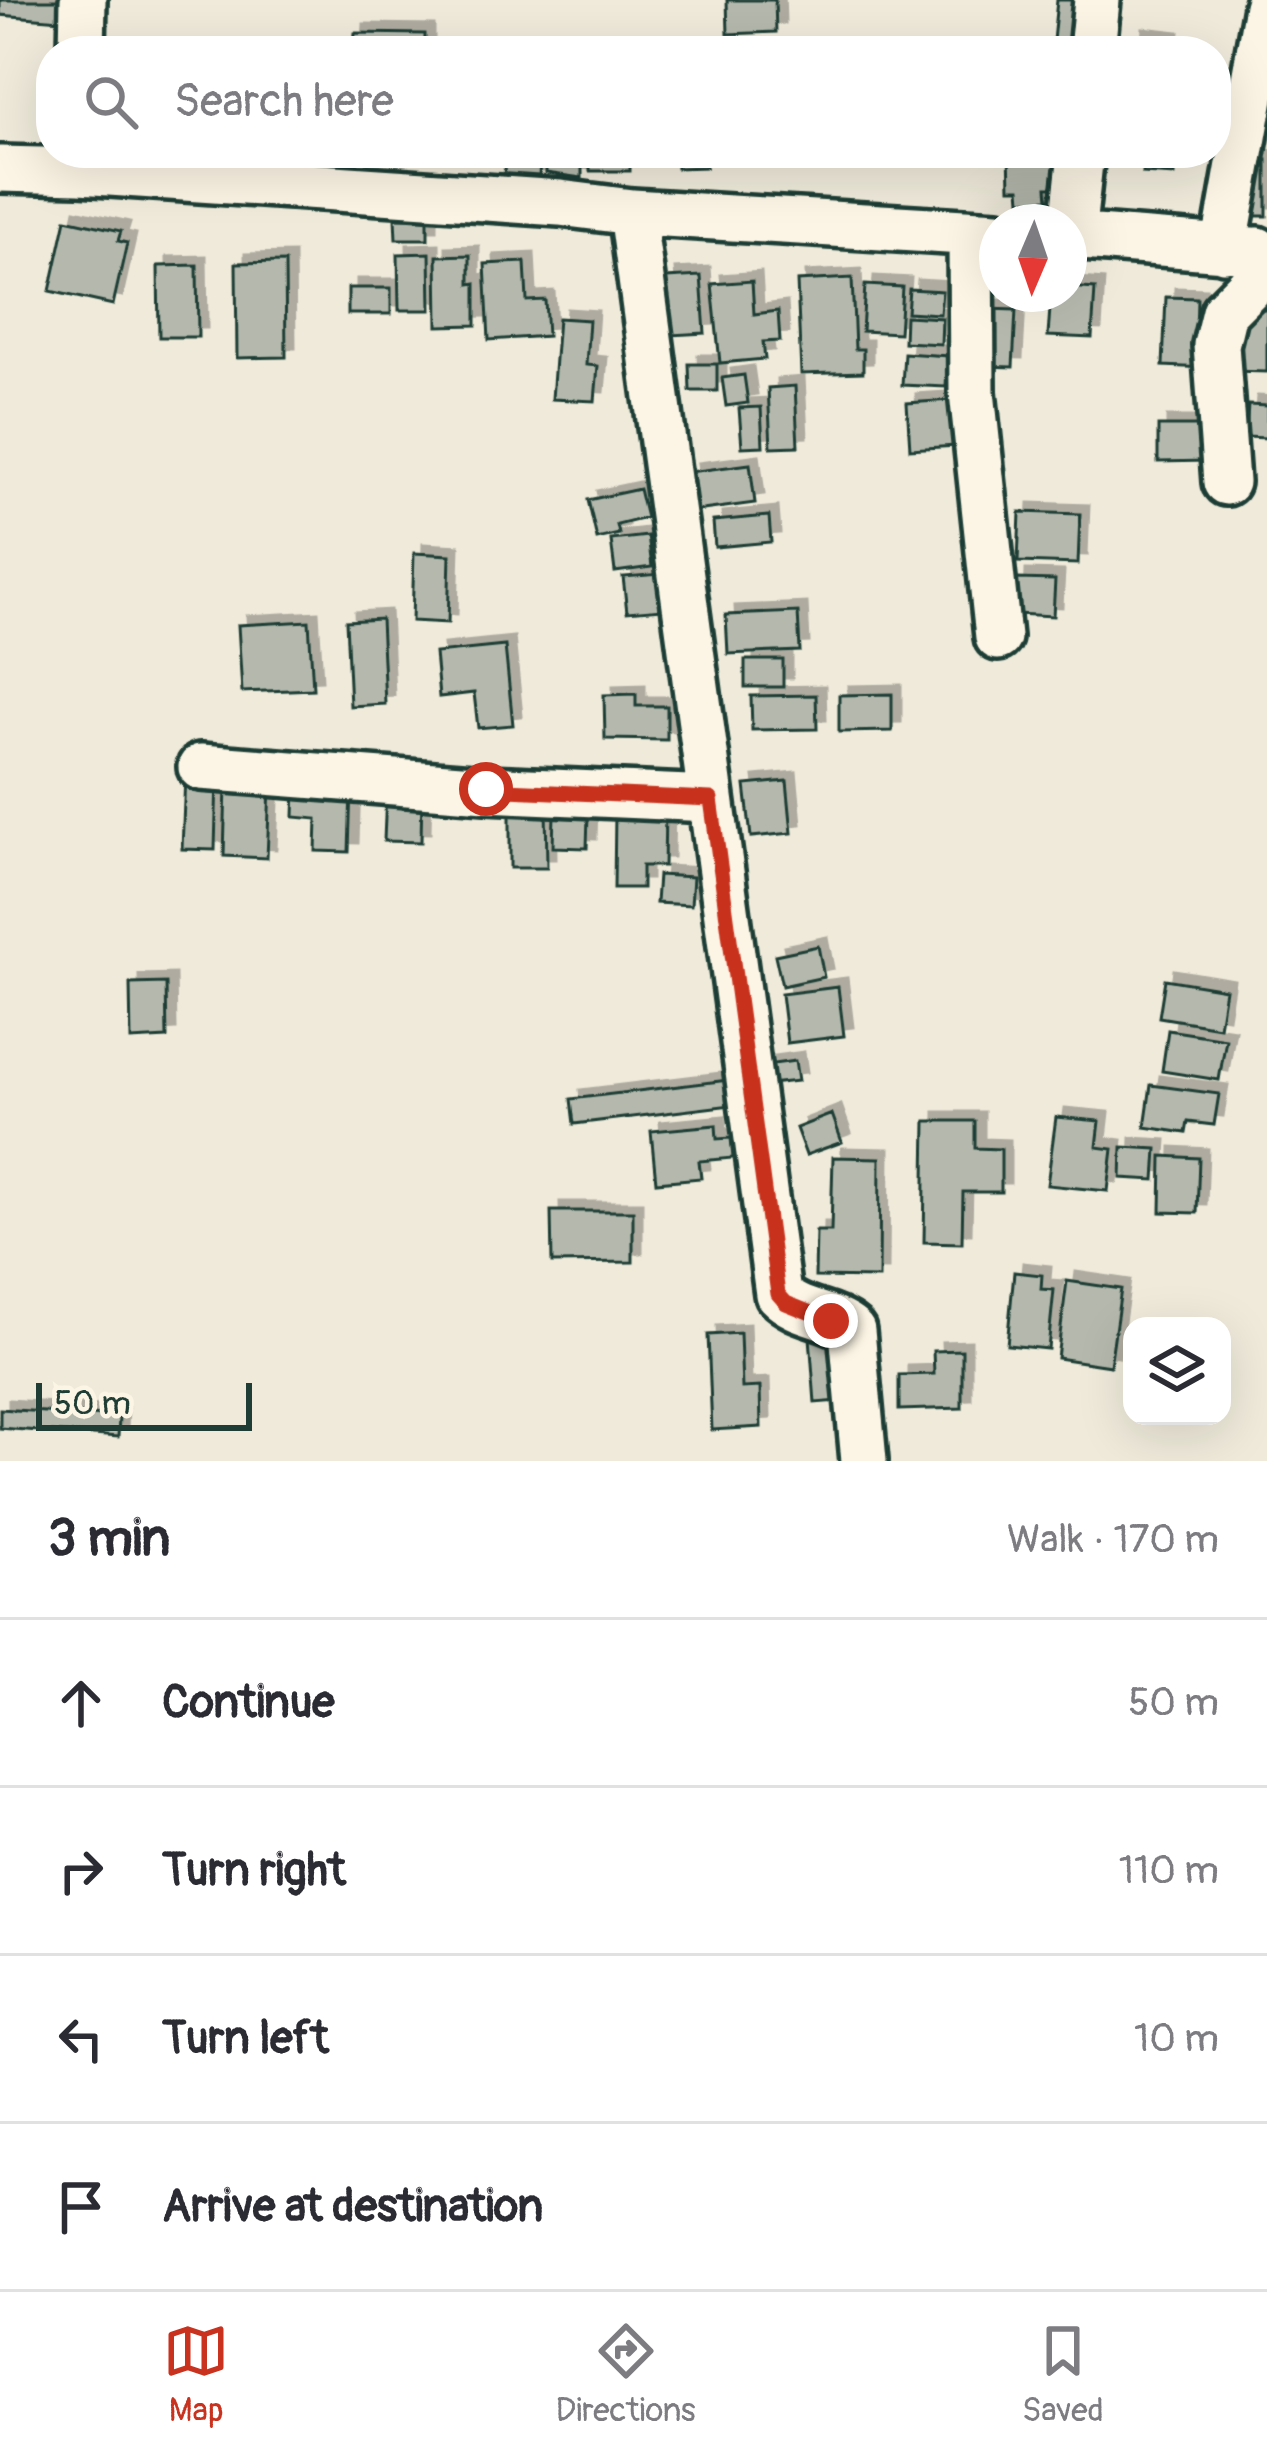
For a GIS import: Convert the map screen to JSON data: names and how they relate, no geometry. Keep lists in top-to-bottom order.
{
  "scale_bar": "50 m",
  "north": "bottom",
  "page": {
    "search": "Search here",
    "scale": "50 m",
    "heading": ["3 min", "Walk · 170 m"],
    "list": [
      ["Continue", "50 m"],
      ["Turn right", "110 m"],
      ["Turn left", "10 m"],
      "Arrive at destination"
    ],
    "nav": ["Map", "Directions", "Saved"]
  }
}
